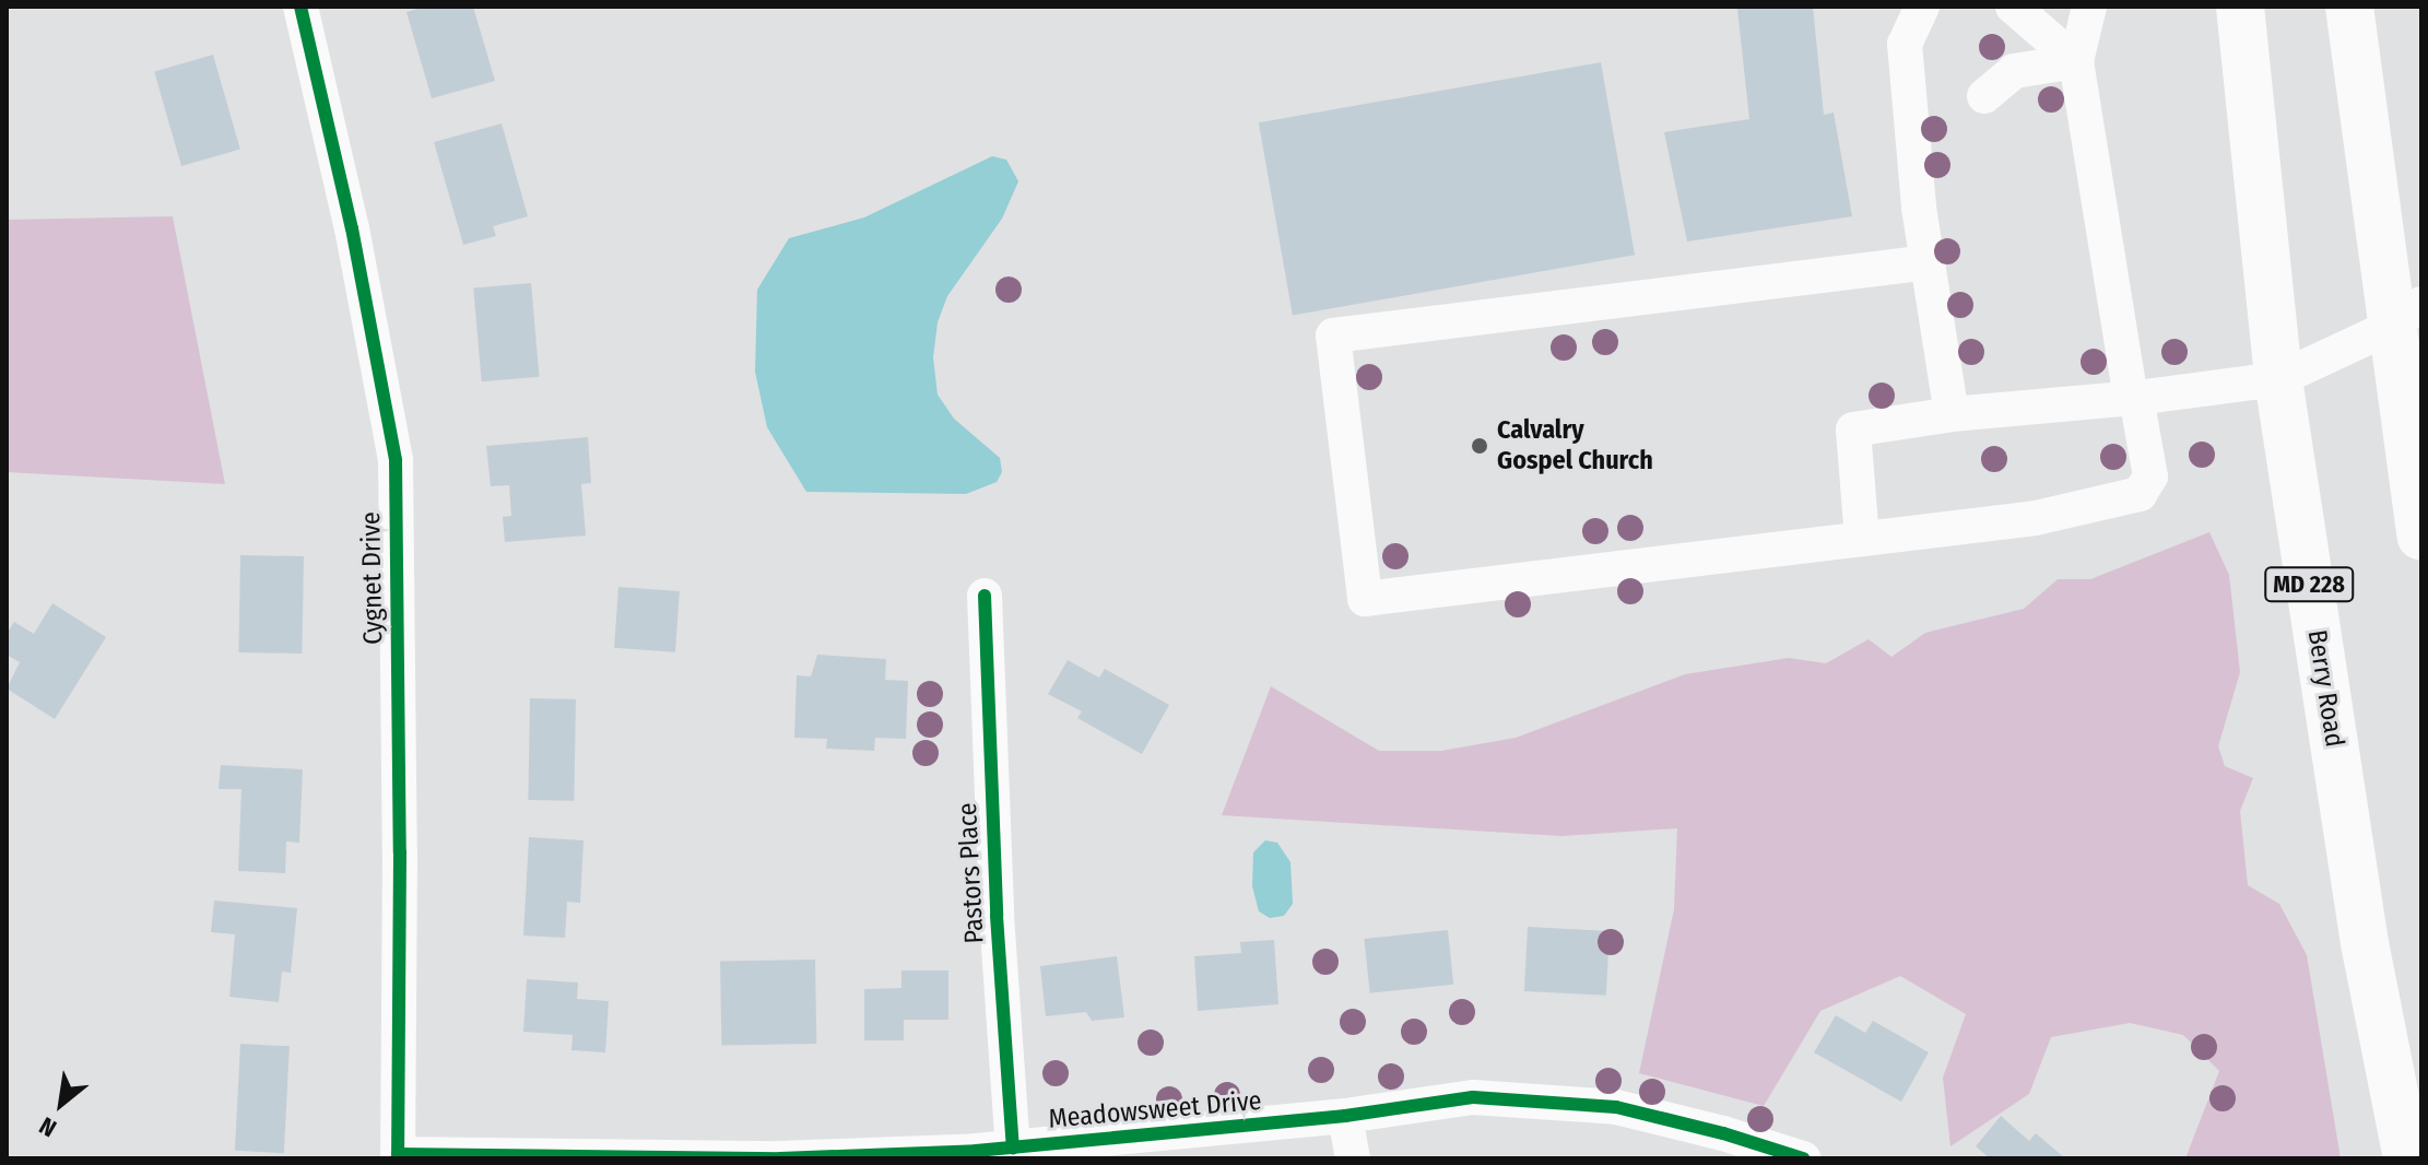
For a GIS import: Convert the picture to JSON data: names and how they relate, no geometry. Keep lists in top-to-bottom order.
{
  "streets": {
    "highway": ["MD 228", "Berry Road"],
    "street": ["Cygnet Drive", "Pastors Place", "Meadowsweet Drive"]
  },
  "crossings": [
    ["Cygnet Drive", "Meadowsweet Drive"],
    ["Pastors Place", "Meadowsweet Drive"]
  ],
  "places": ["Calvalry Gospel Church"],
  "north": "bottom left"
}
